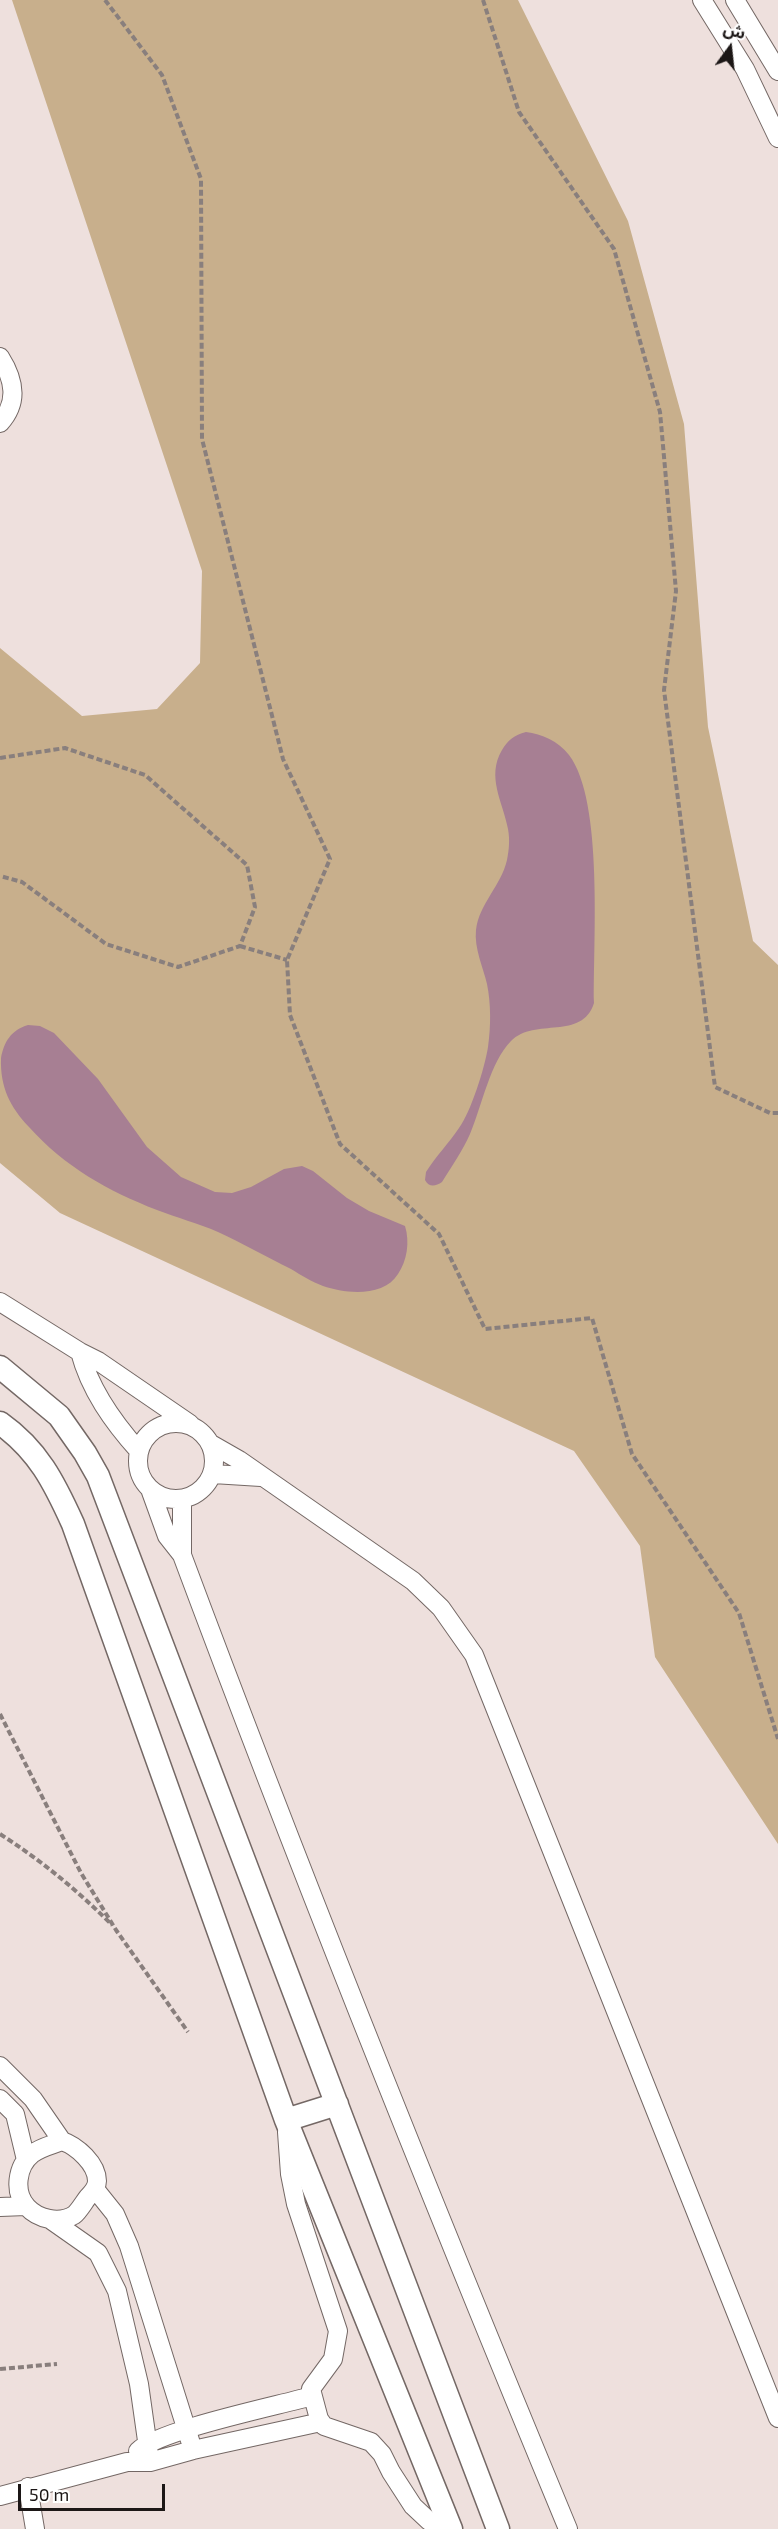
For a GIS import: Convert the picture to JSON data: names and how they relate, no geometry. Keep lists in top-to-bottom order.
{
  "scale_bar": "50 m",
  "north": "top"
}
